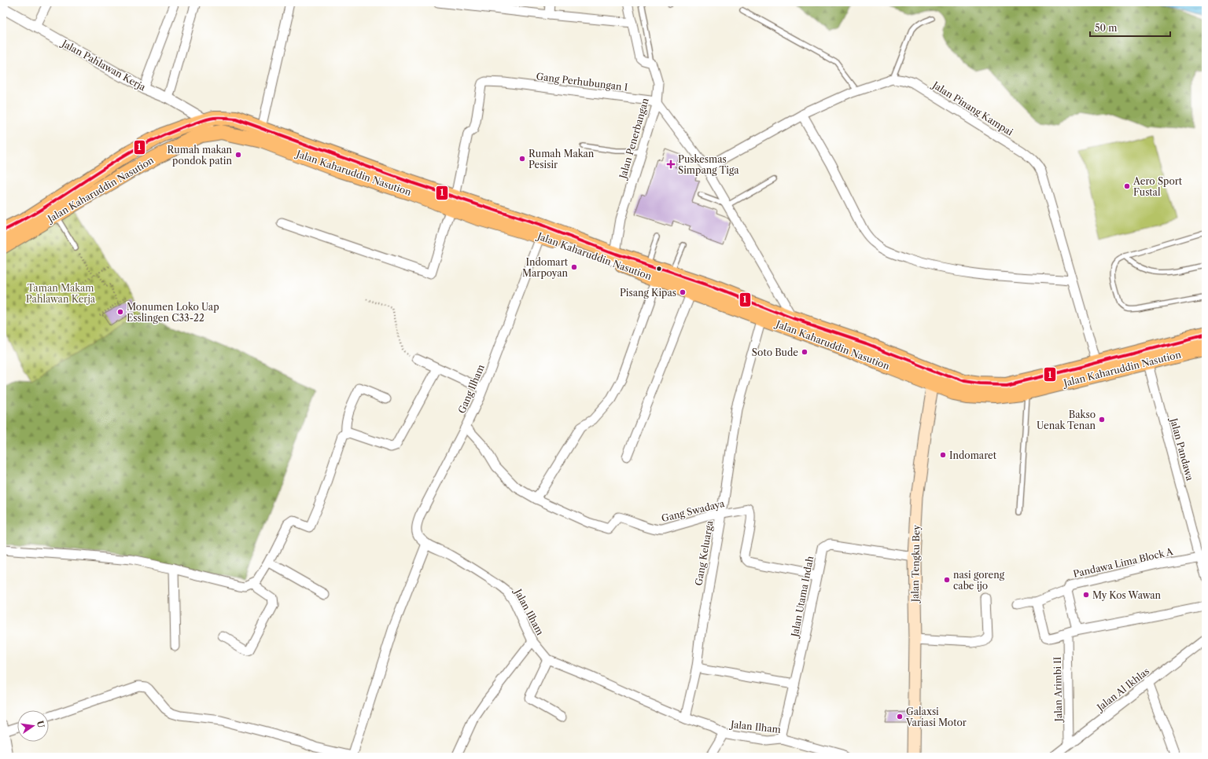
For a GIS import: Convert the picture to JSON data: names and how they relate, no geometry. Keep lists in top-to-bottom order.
{
  "streets": {
    "highway": ["Jalan Kaharuddin Nasution"],
    "main road": ["Jalan Tengku Bey"],
    "street": [
      "Jalan Pahlawan Kerja",
      "Gang Perhubungan I",
      "Jalan Pinang Kampai",
      "Jalan Penerbangan",
      "Gang Ilham",
      "Jalan Pandawa",
      "Gang Swadaya",
      "Gang Keluarga",
      "Pandawa Lima Block A",
      "Jalan Utama Indah",
      "Jalan Ilham",
      "Jalan Arimbi II",
      "Jalan Al Ikhlas"
    ]
  },
  "crossings": [
    ["Jalan Pahlawan Kerja", "Jalan Kaharuddin Nasution"],
    ["Gang Perhubungan I", "Jalan Penerbangan"],
    ["Gang Perhubungan I", "Jalan Kaharuddin Nasution"],
    ["Jalan Pinang Kampai", "Jalan Kaharuddin Nasution"],
    ["Jalan Penerbangan", "Jalan Kaharuddin Nasution"],
    ["Jalan Kaharuddin Nasution", "Gang Ilham"],
    ["Jalan Kaharuddin Nasution", "Jalan Pandawa"],
    ["Jalan Kaharuddin Nasution", "Gang Keluarga"],
    ["Jalan Kaharuddin Nasution", "Jalan Tengku Bey"],
    ["Gang Ilham", "Gang Swadaya"],
    ["Gang Ilham", "Jalan Ilham"],
    ["Jalan Pandawa", "Pandawa Lima Block A"],
    ["Gang Swadaya", "Gang Keluarga"],
    ["Gang Swadaya", "Jalan Utama Indah"],
    ["Gang Keluarga", "Jalan Ilham"],
    ["Jalan Tengku Bey", "Jalan Utama Indah"],
    ["Jalan Utama Indah", "Jalan Ilham"],
    ["Jalan Arimbi II", "Jalan Al Ikhlas"]
  ],
  "parks": ["Taman Makam Pahlawan Kerja"],
  "places": {
    "other": [
      "Rumah makan pondok patin",
      "Rumah Makan Pesisir",
      "Aero Sport Fustal",
      "Indomart Marpoyan",
      "Pisang Kipas",
      "Monumen Loko Uap Esslingen C33-22",
      "Soto Bude",
      "Bakso Uenak Tenan",
      "Indomaret",
      "nasi goreng cabe ijo",
      "My Kos Wawan",
      "Galaxsi Variasi Motor"
    ],
    "health": ["Puskesmas Simpang Tiga"]
  },
  "lines": ["transit line 1"],
  "scale_bar": "50 m",
  "north": "right"
}
